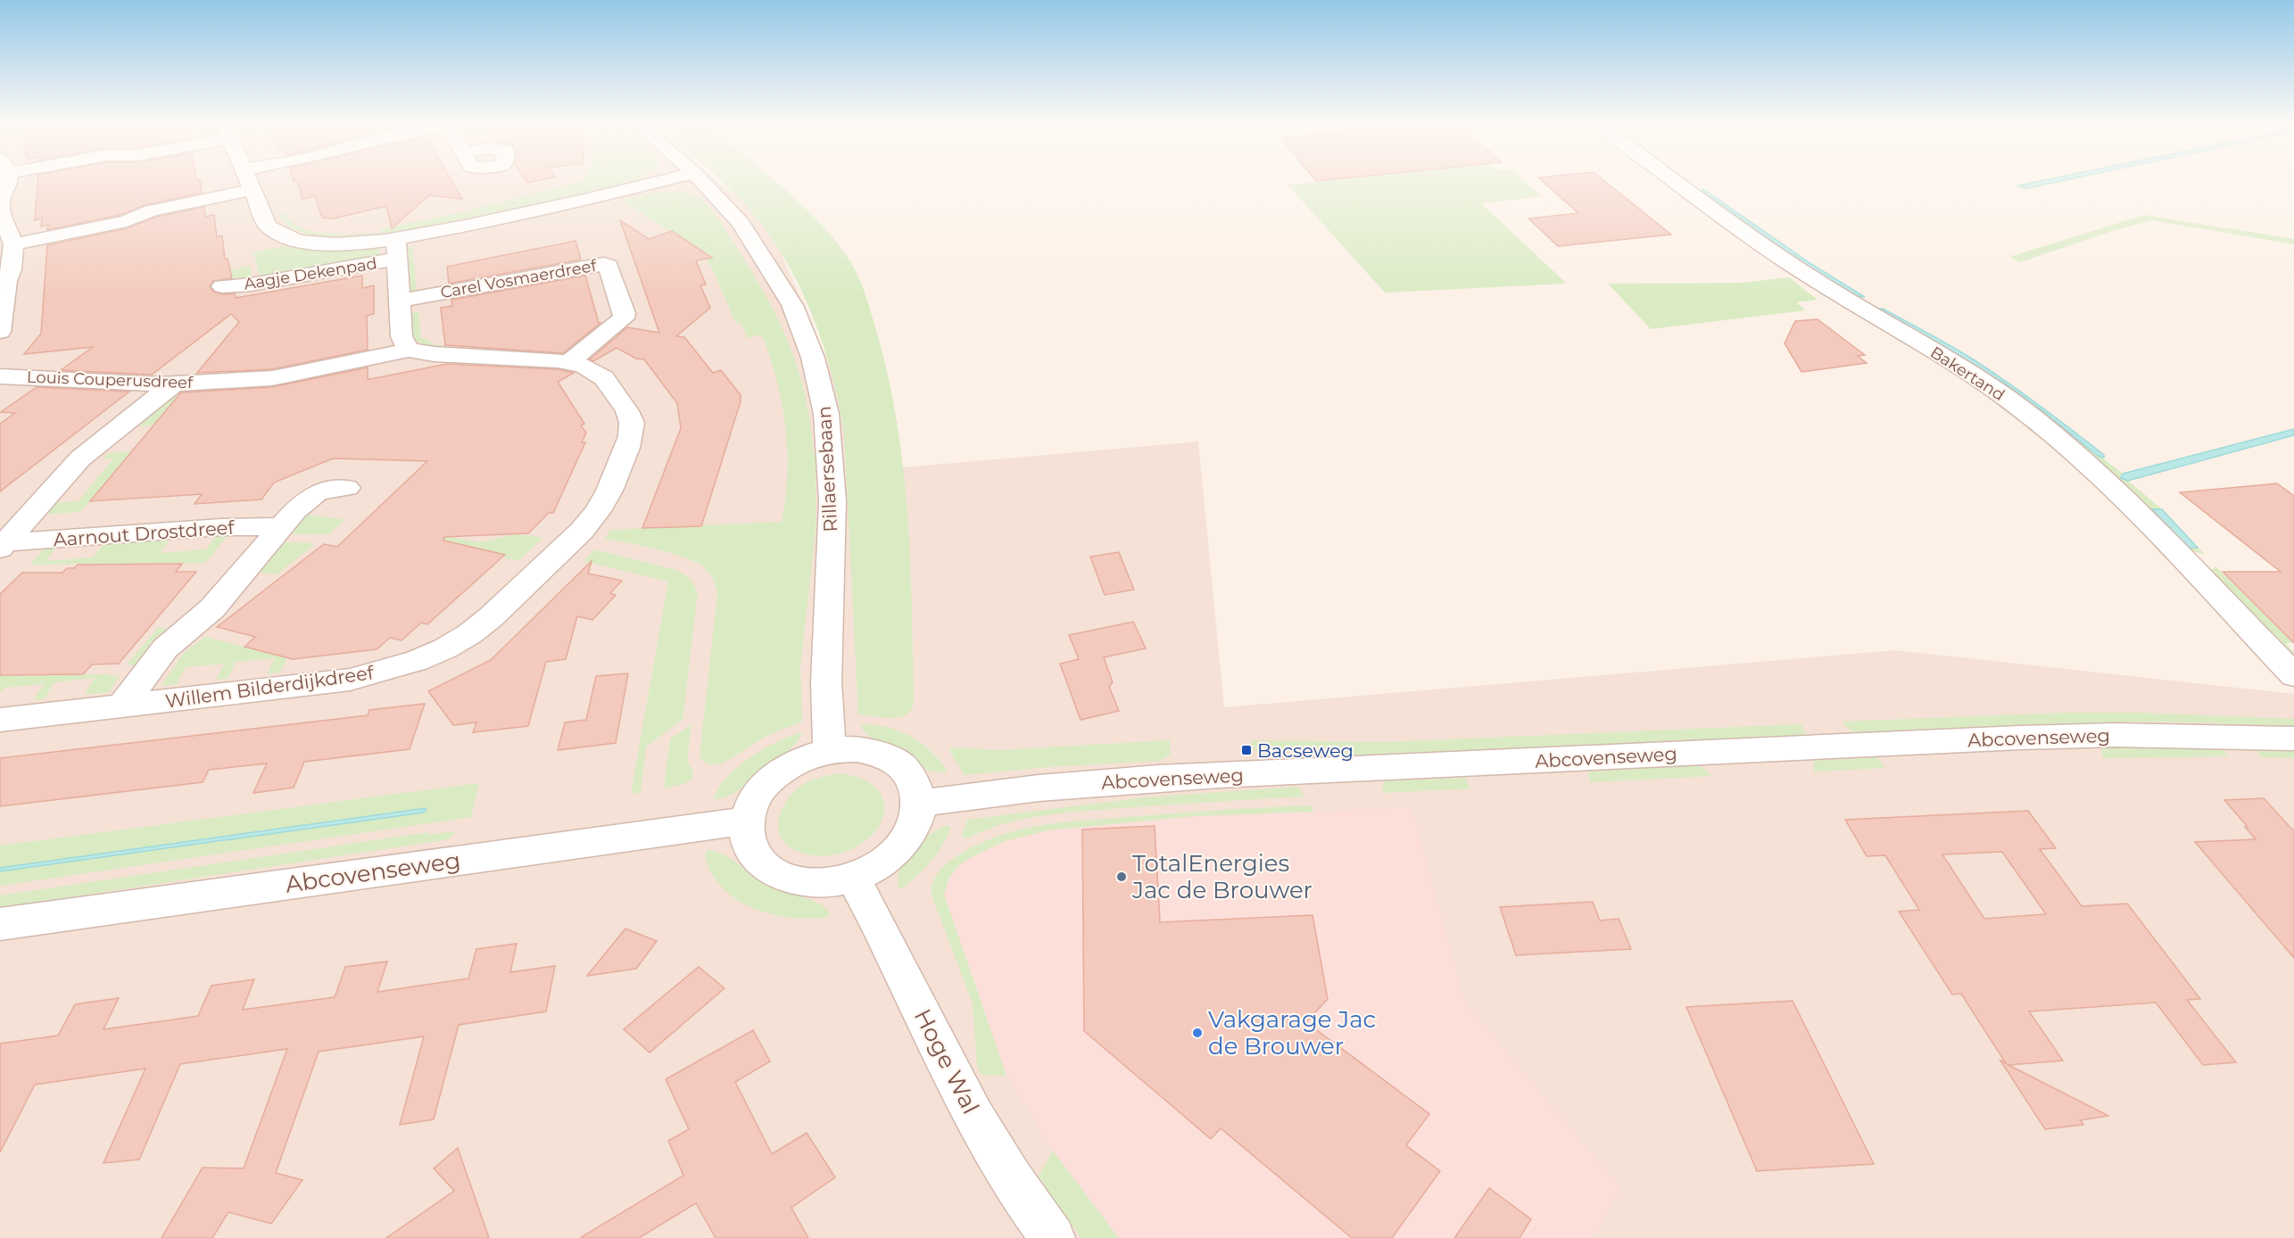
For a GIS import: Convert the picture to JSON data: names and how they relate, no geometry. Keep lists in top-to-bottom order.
{
  "streets": {
    "street": [
      "Aagje Dekenpad",
      "Carel Vosmaerdreef",
      "Bakertand",
      "Louis Couperusdreef",
      "Rillaersebaan",
      "Aarnout Drostdreef",
      "Willem Bilderdijkdreef",
      "Abcovenseweg",
      "Hoge Wal"
    ]
  },
  "crossings": [
    ["Carel Vosmaerdreef", "Willem Bilderdijkdreef"],
    ["Louis Couperusdreef", "Aarnout Drostdreef"],
    ["Louis Couperusdreef", "Willem Bilderdijkdreef"],
    ["Rillaersebaan", "Abcovenseweg"],
    ["Rillaersebaan", "Hoge Wal"],
    ["Abcovenseweg", "Hoge Wal"]
  ],
  "places": {
    "transit": ["Bacseweg"],
    "other": ["TotalEnergies Jac de Brouwer", "Vakgarage Jac de Brouwer"]
  }
}
